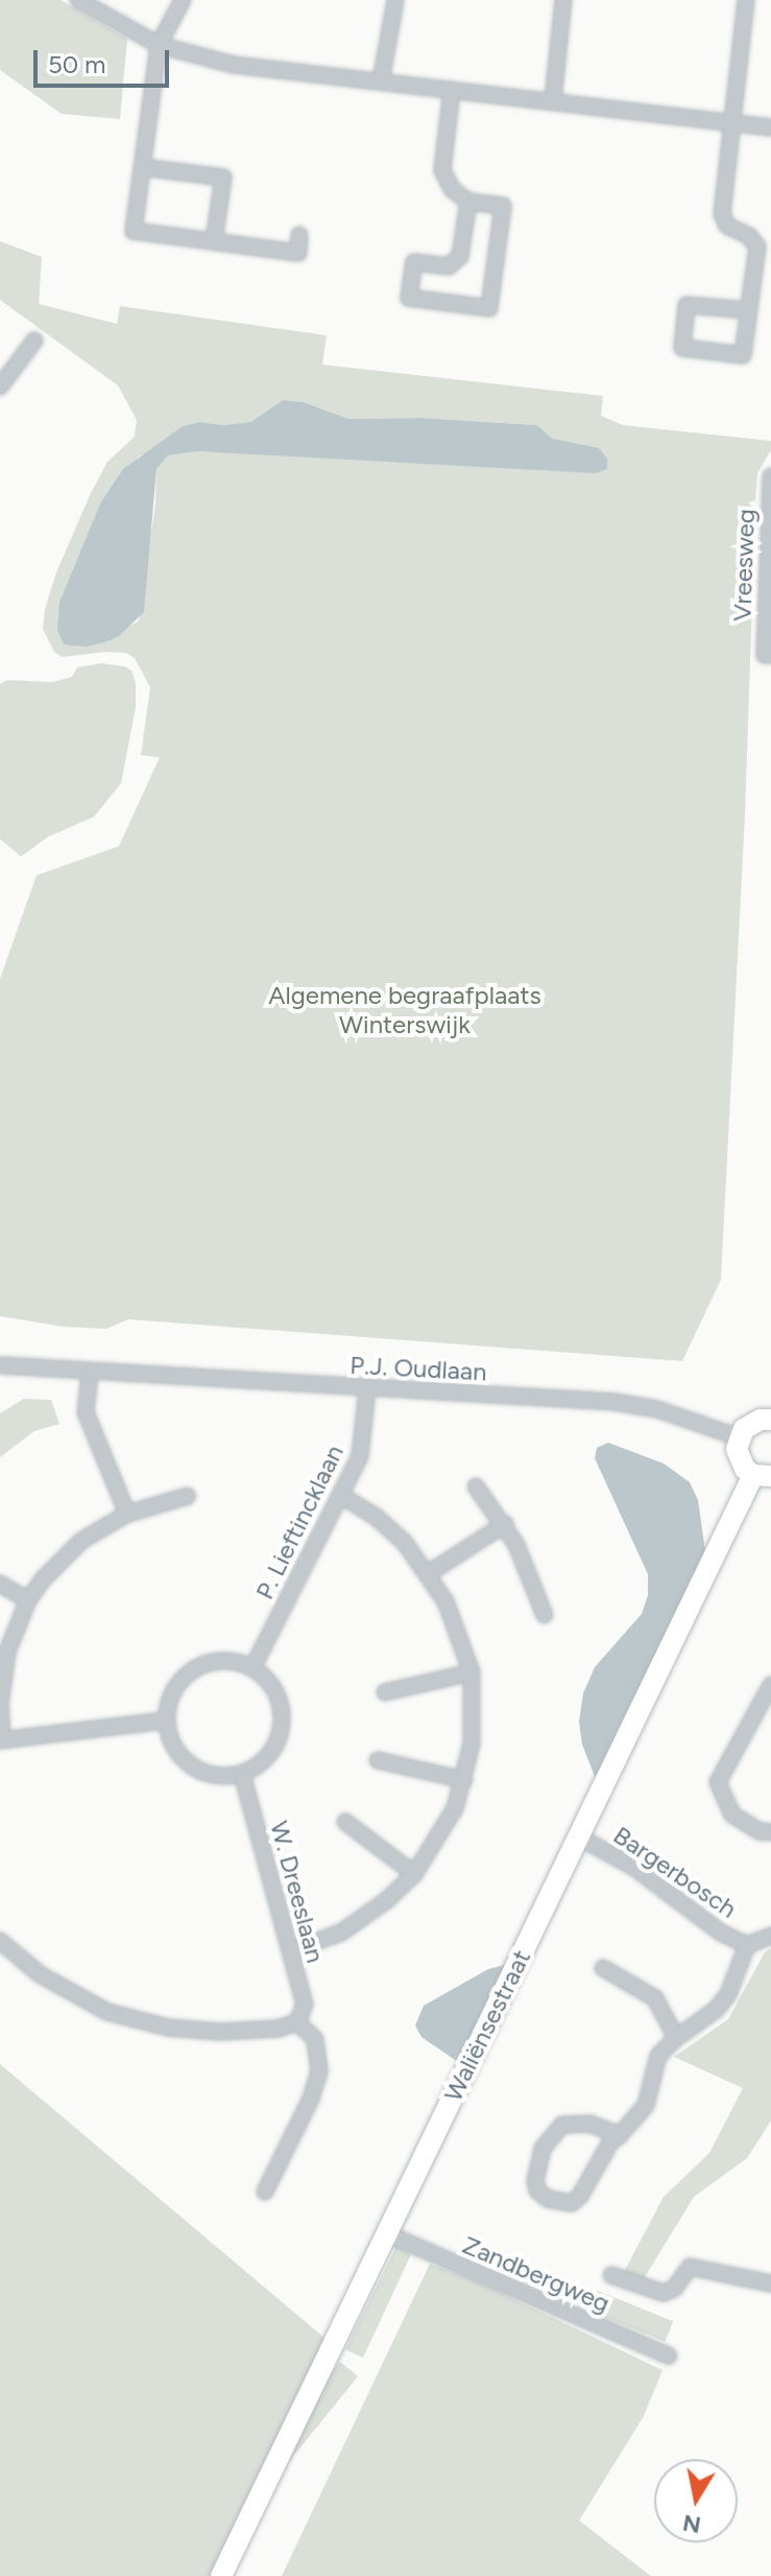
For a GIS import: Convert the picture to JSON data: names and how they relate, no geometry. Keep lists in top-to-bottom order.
{
  "streets": {
    "street": [
      "Vreesweg",
      "P.J. Oudlaan",
      "P. Lieftincklaan",
      "Bargerbosch",
      "W. Dreeslaan",
      "Waliënsestraat",
      "Zandbergweg"
    ]
  },
  "crossings": [
    ["P.J. Oudlaan", "P. Lieftincklaan"],
    ["P. Lieftincklaan", "W. Dreeslaan"],
    ["Bargerbosch", "Waliënsestraat"],
    ["Waliënsestraat", "Zandbergweg"]
  ],
  "parks": ["Algemene begraafplaats Winterswijk"],
  "scale_bar": "50 m",
  "north": "bottom"
}
